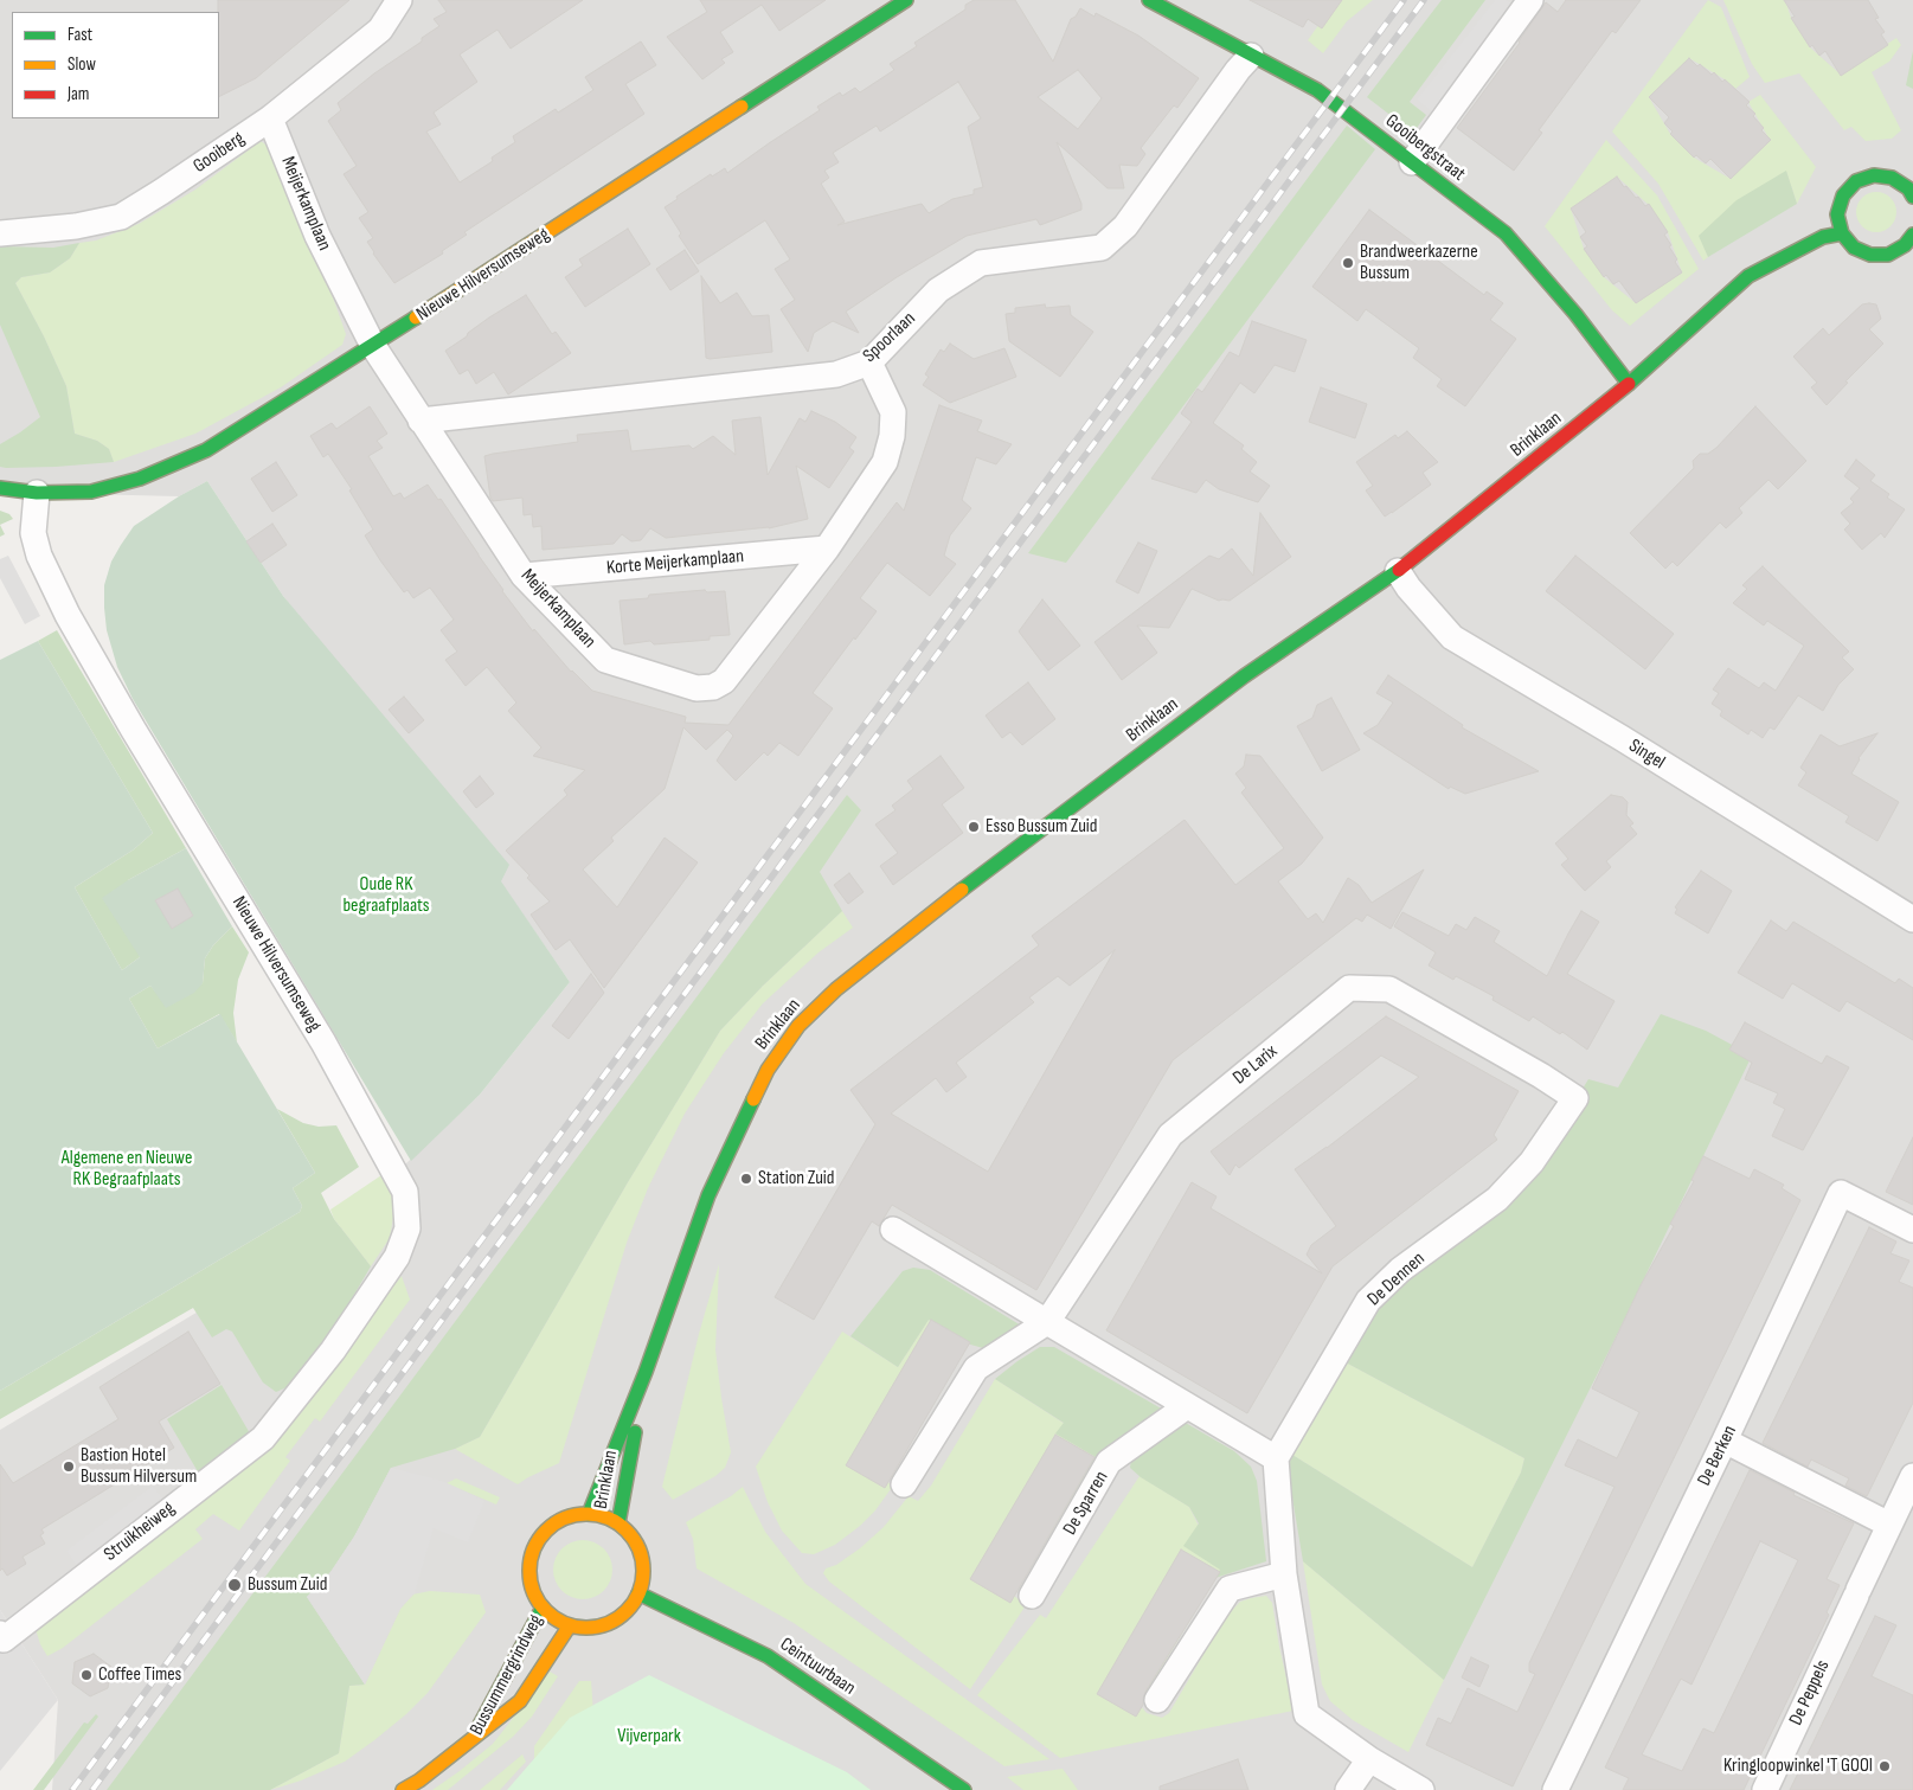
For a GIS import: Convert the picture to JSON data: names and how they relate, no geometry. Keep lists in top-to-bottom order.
{
  "streets": {
    "main road": [
      "Gooibergstraat",
      "Nieuwe Hilversumseweg",
      "Brinklaan",
      "Ceintuurbaan",
      "Bussummergrindweg"
    ],
    "street": [
      "Gooiberg",
      "Meijerkamplaan",
      "Spoorlaan",
      "Korte Meijerkamplaan",
      "Singel",
      "De Larix",
      "De Dennen",
      "De Berken",
      "De Sparren",
      "Struikheiweg",
      "De Peppels"
    ]
  },
  "crossings": [
    ["Gooibergstraat", "Spoorlaan"],
    ["Gooibergstraat", "Brinklaan"],
    ["Gooiberg", "Meijerkamplaan"],
    ["Meijerkamplaan", "Nieuwe Hilversumseweg"],
    ["Meijerkamplaan", "Spoorlaan"],
    ["Meijerkamplaan", "Korte Meijerkamplaan"],
    ["Nieuwe Hilversumseweg", "Struikheiweg"],
    ["Brinklaan", "Singel"],
    ["Brinklaan", "Ceintuurbaan"],
    ["Brinklaan", "Bussummergrindweg"],
    ["De Larix", "De Dennen"],
    ["Ceintuurbaan", "Bussummergrindweg"]
  ],
  "parks": ["Oude RK begraafplaats", "Algemene en Nieuwe RK Begraafplaats", "Vijverpark"],
  "places": [
    "Brandweerkazerne Bussum",
    "Esso Bussum Zuid",
    "Station Zuid",
    "Bastion Hotel Bussum Hilversum",
    "Bussum Zuid",
    "Coffee Times",
    "Kringloopwinkel 'T GOOI"
  ],
  "legend": ["Fast", "Slow", "Jam"]
}
